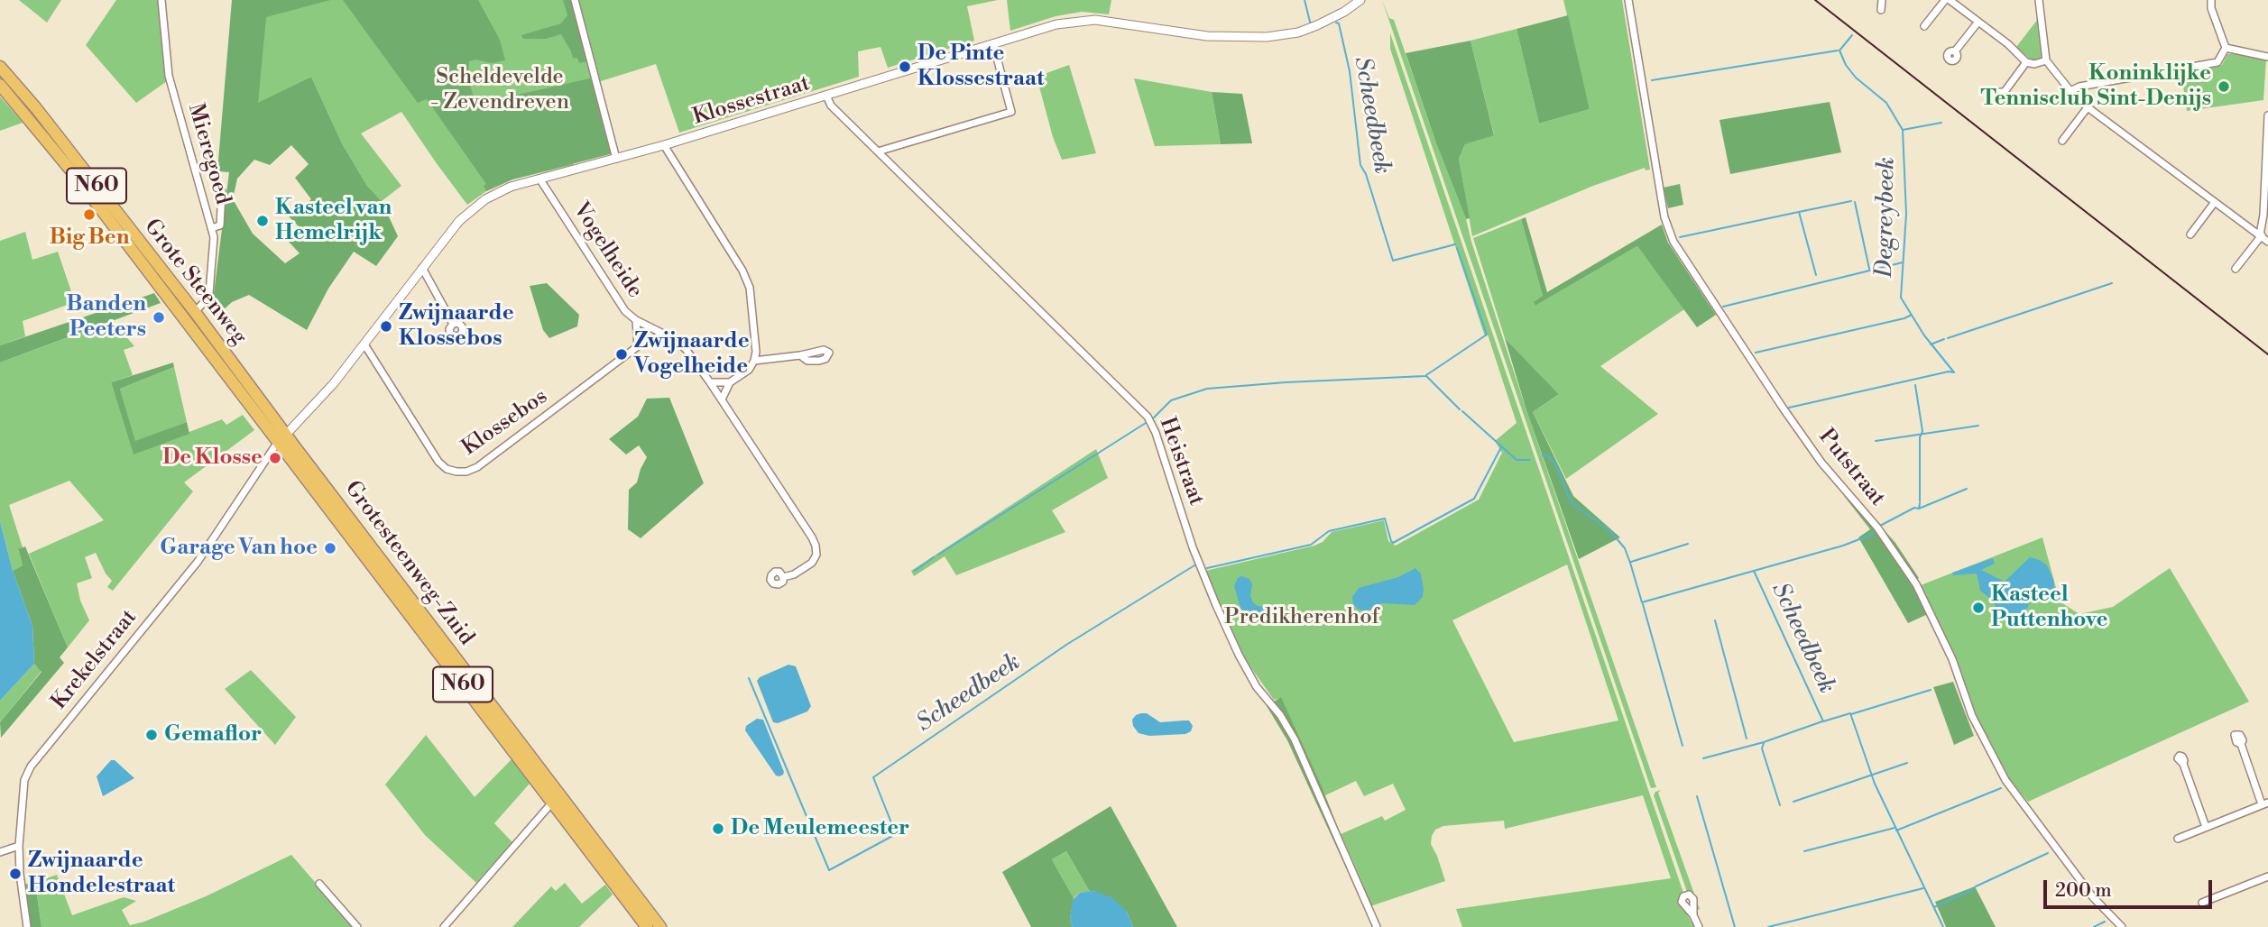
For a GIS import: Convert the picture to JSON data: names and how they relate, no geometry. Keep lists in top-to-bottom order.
{
  "streets": {
    "highway": ["N60", "Grote Steenweg", "Grotesteenweg-Zuid"],
    "street": [
      "Klossestraat",
      "Mieregoed",
      "Vogelheide",
      "Klossebos",
      "Heistraat",
      "Putstraat",
      "Krekelstraat"
    ]
  },
  "crossings": [
    ["Klossestraat", "Vogelheide"],
    ["Klossestraat", "Grote Steenweg"],
    ["Klossestraat", "Klossebos"],
    ["Klossestraat", "Heistraat"],
    ["Klossestraat", "Grotesteenweg-Zuid"],
    ["Klossestraat", "Krekelstraat"],
    ["Mieregoed", "Grote Steenweg"],
    ["Vogelheide", "Klossebos"],
    ["Grote Steenweg", "Grotesteenweg-Zuid"],
    ["Grote Steenweg", "Krekelstraat"],
    ["Grotesteenweg-Zuid", "Krekelstraat"]
  ],
  "water": ["Scheedbeek", "Degreybeek"],
  "parks": ["Scheldevelde - Zevendreven", "Predikherenhof"],
  "places": [
    "De Pinte Klossestraat",
    "Koninklijke Tennisclub Sint-Denijs",
    "Big Ben",
    "Kasteel van Hemelrijk",
    "Banden Peeters",
    "Zwijnaarde Klossebos",
    "Zwijnaarde Vogelheide",
    "De Klosse",
    "Garage Van hoe",
    "Kasteel Puttenhove",
    "Gemaflor",
    "De Meulemeester",
    "Zwijnaarde Hondelestraat"
  ],
  "scale_bar": "200 m"
}
